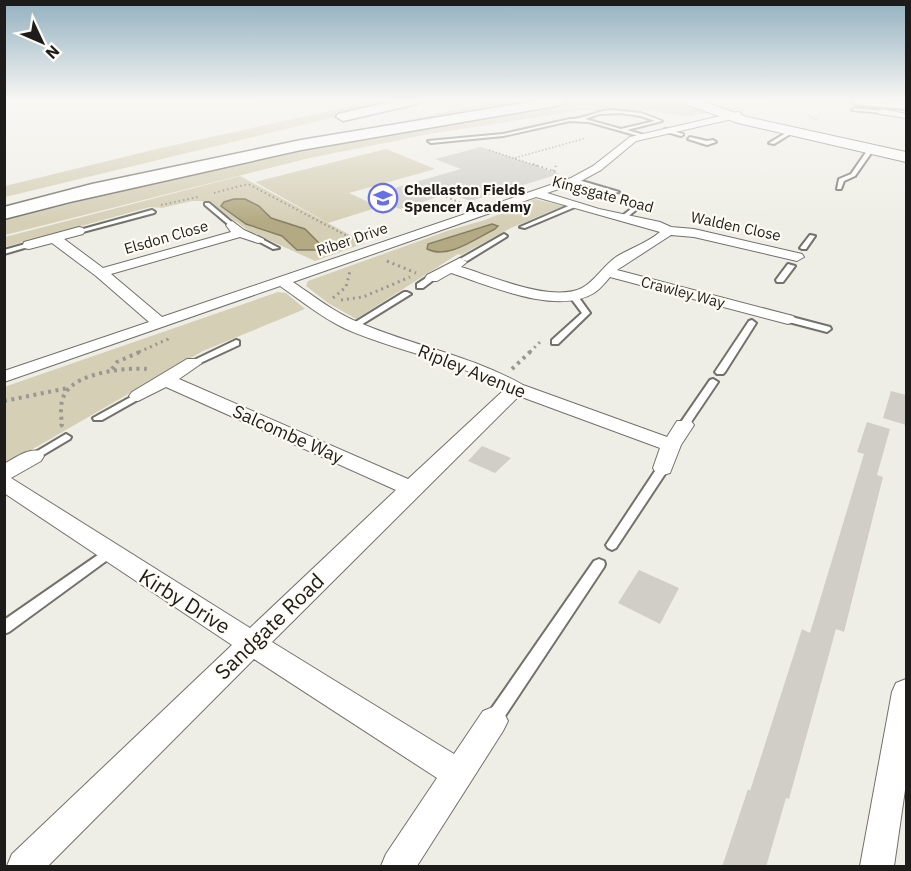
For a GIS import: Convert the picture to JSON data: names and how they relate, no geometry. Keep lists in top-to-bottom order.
{
  "streets": {
    "street": [
      "Kingsgate Road",
      "Walden Close",
      "Elsdon Close",
      "Riber Drive",
      "Crawley Way",
      "Ripley Avenue",
      "Salcombe Way",
      "Kirby Drive",
      "Sandgate Road"
    ]
  },
  "crossings": [
    ["Kingsgate Road", "Walden Close"],
    ["Kingsgate Road", "Riber Drive"],
    ["Kingsgate Road", "Crawley Way"],
    ["Riber Drive", "Ripley Avenue"],
    ["Ripley Avenue", "Sandgate Road"],
    ["Salcombe Way", "Sandgate Road"],
    ["Kirby Drive", "Sandgate Road"]
  ],
  "places": {
    "school or university": ["Chellaston Fields Spencer Academy"]
  },
  "north": "bottom right"
}
